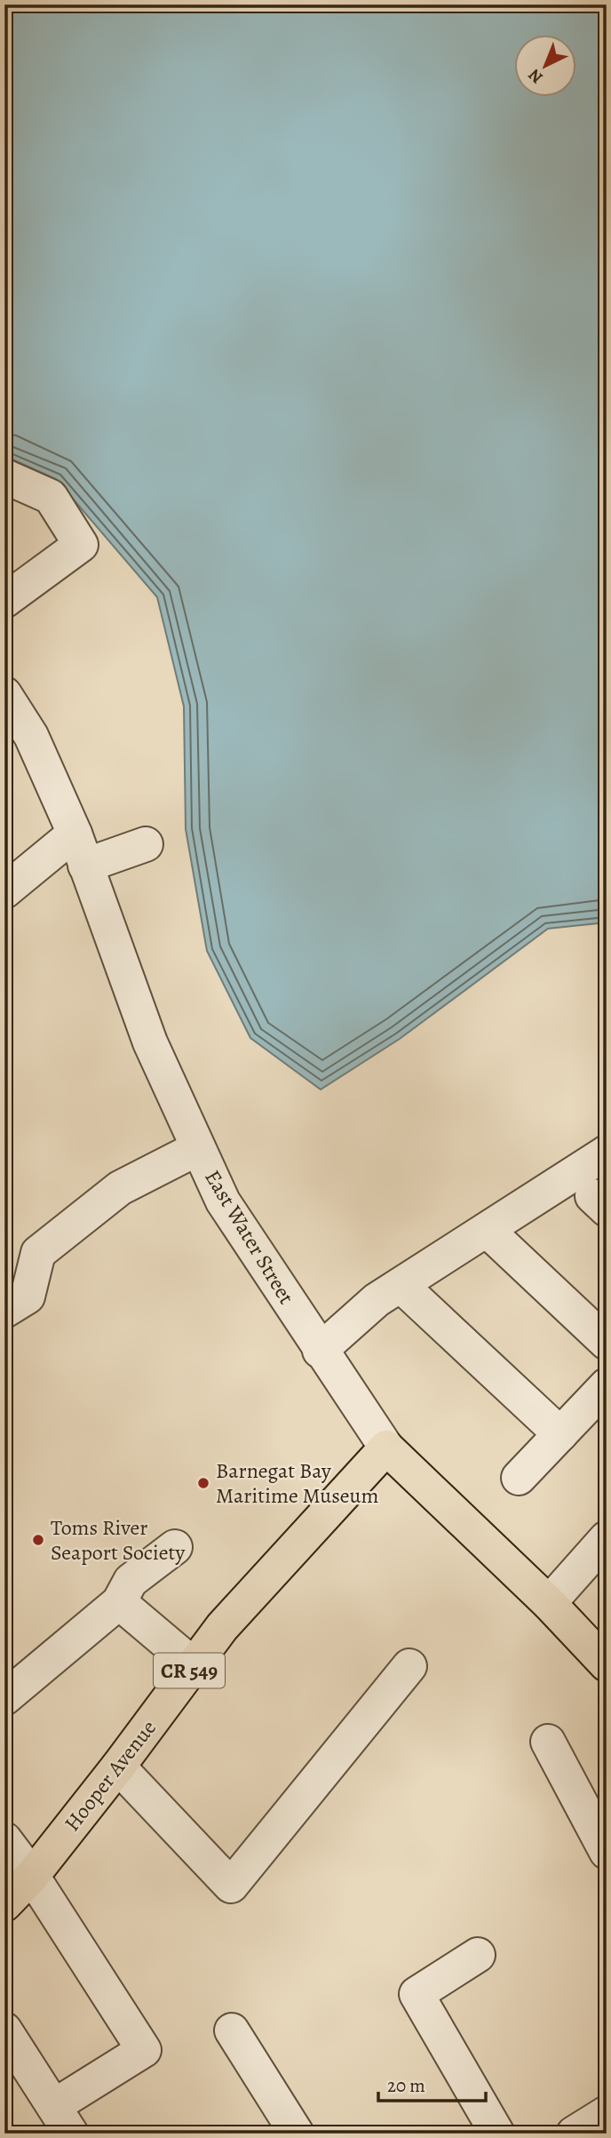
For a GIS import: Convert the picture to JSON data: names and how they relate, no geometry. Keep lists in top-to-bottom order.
{
  "streets": {
    "main road": ["East Water Street", "CR 549", "Hooper Avenue"]
  },
  "crossings": [
    ["East Water Street", "Hooper Avenue"]
  ],
  "places": ["Barnegat Bay Maritime Museum", "Toms River Seaport Society"],
  "scale_bar": "20 m",
  "north": "bottom left"
}
